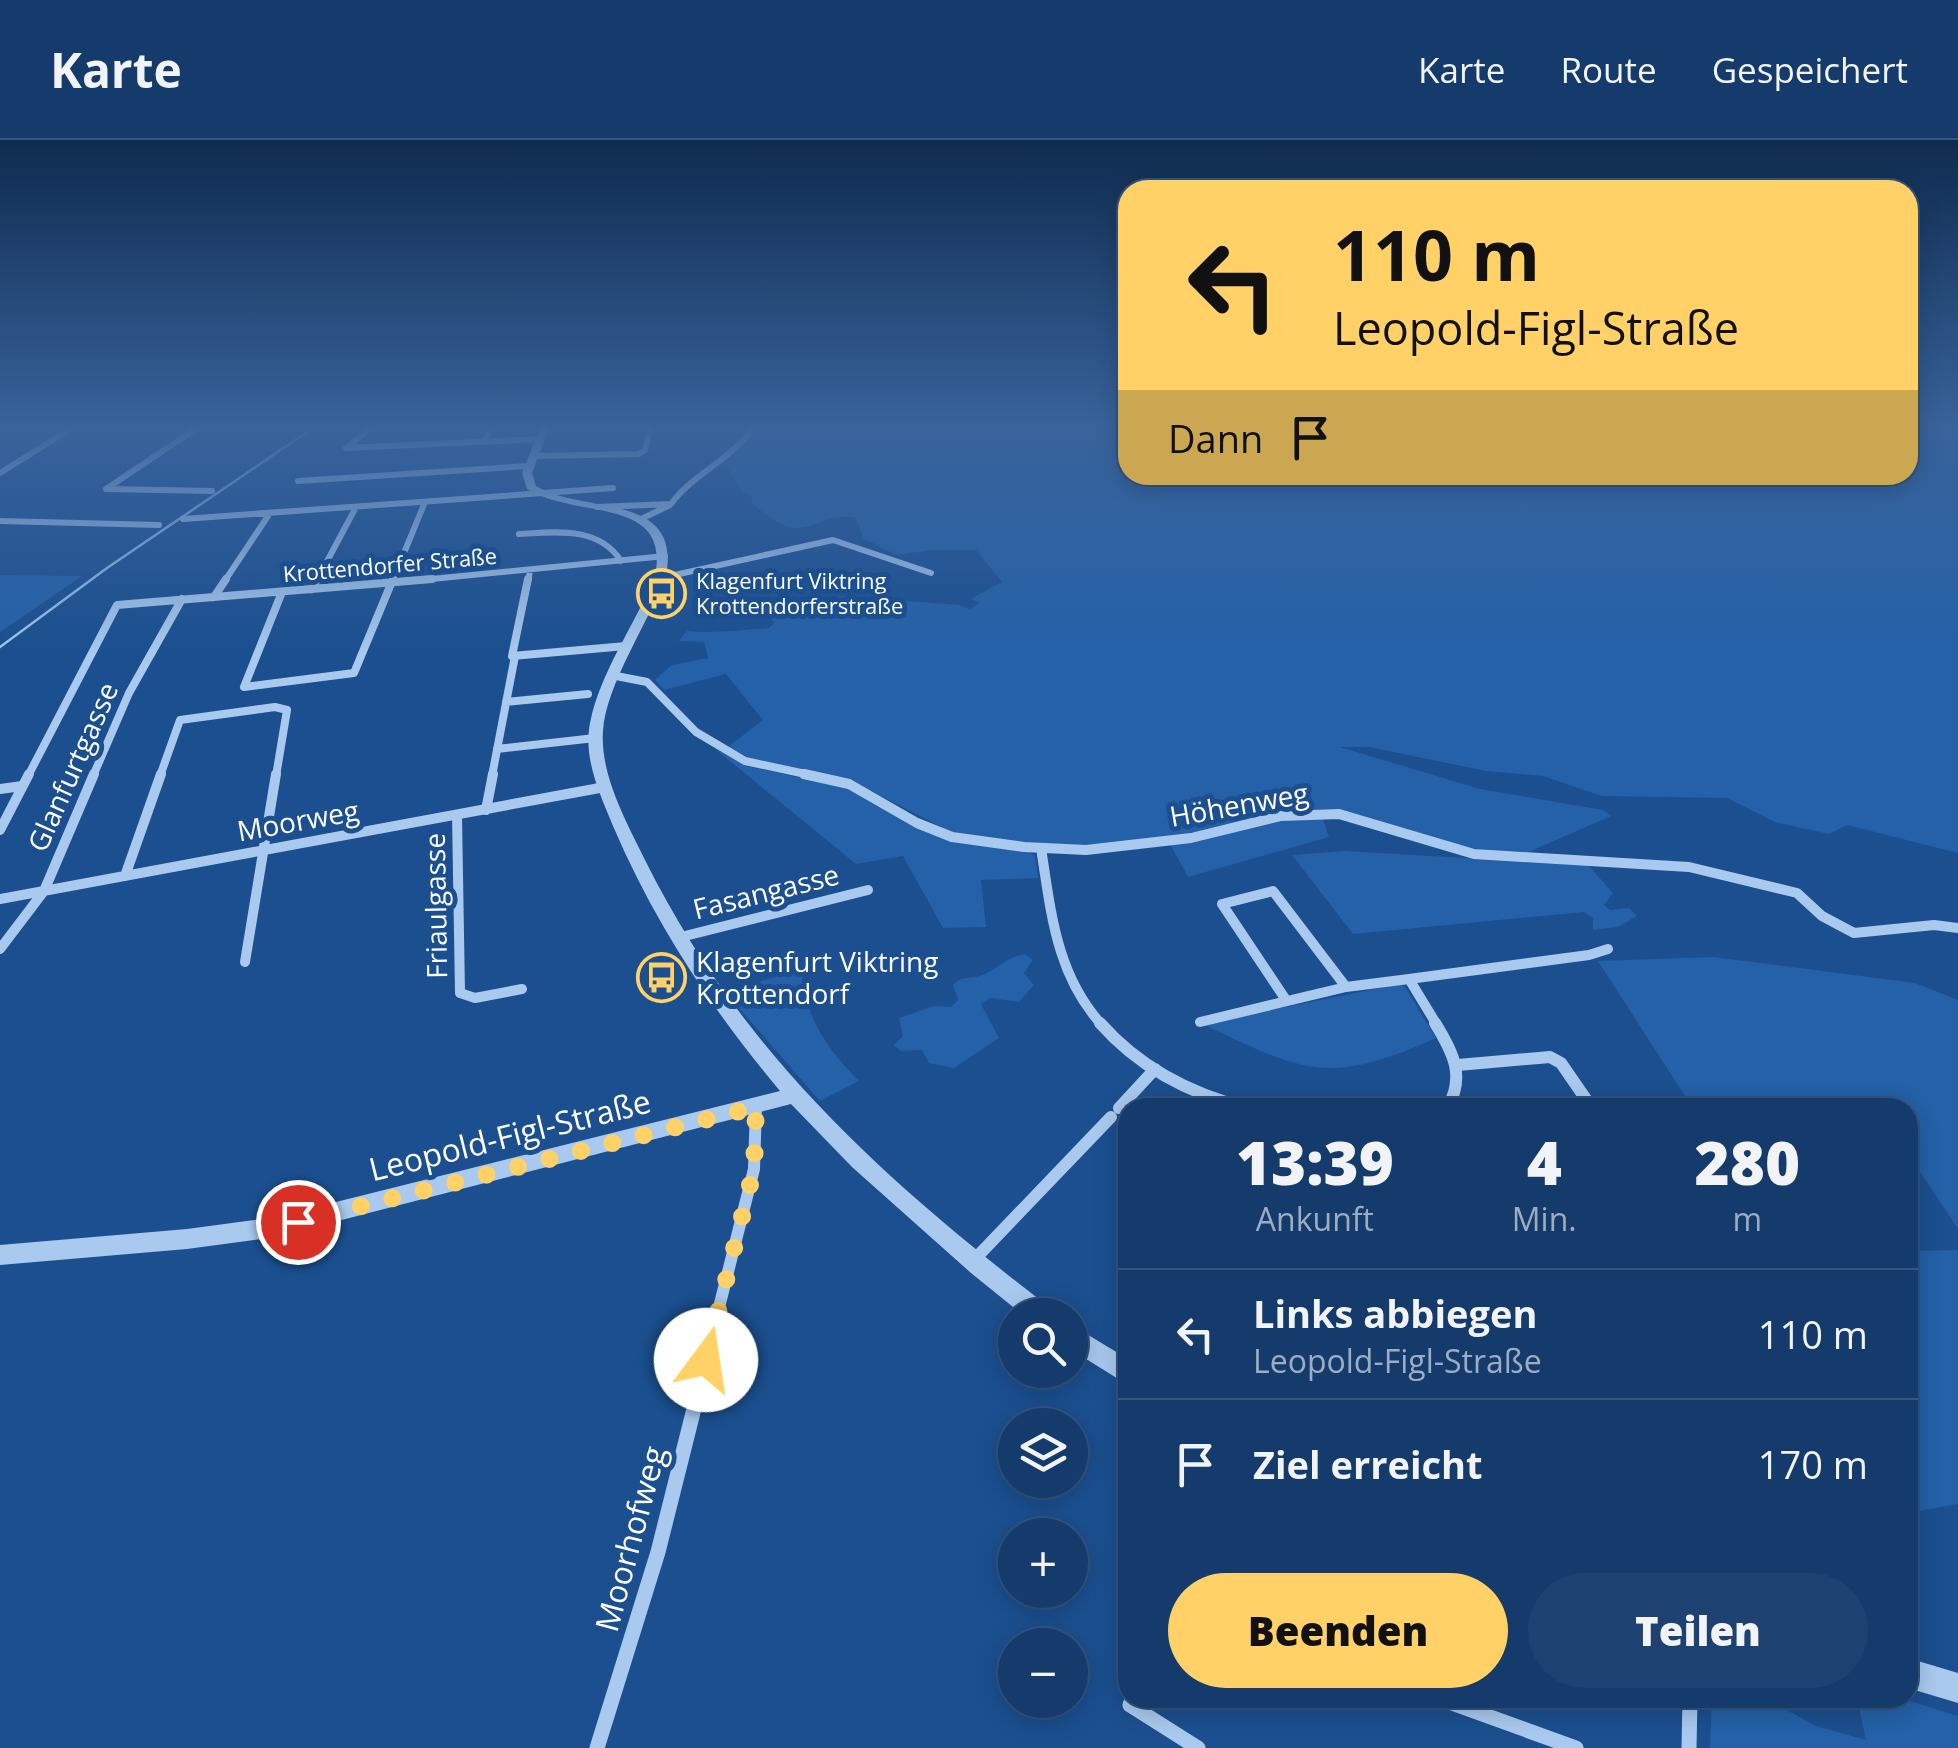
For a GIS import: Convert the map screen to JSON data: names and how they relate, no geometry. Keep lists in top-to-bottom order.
{
  "streets": {
    "street": [
      "Krottendorfer Straße",
      "Glanfurtgasse",
      "Höhenweg",
      "Moorweg",
      "Fasangasse",
      "Friaulgasse",
      "Leopold-Figl-Straße",
      "Moorhofweg"
    ]
  },
  "crossings": [
    ["Krottendorfer Straße", "Glanfurtgasse"],
    ["Glanfurtgasse", "Moorweg"],
    ["Moorweg", "Friaulgasse"],
    ["Leopold-Figl-Straße", "Moorhofweg"]
  ],
  "places": {
    "bus stop": ["Klagenfurt Viktring Krottendorferstraße", "Klagenfurt Viktring Krottendorf"]
  },
  "page": {
    "header": "Karte",
    "nav": ["Karte", "Route", "Gespeichert"],
    "turn": ["110 m", "Leopold-Figl-Straße"],
    "then": "Dann",
    "eta": [
      "13:39",
      "Ankunft",
      "4",
      "Min.",
      "280",
      "m"
    ],
    "list": [
      {
        "name": "Links abbiegen",
        "note": "Leopold-Figl-Straße",
        "value": "110 m"
      },
      {
        "name": "Ziel erreicht",
        "value": "170 m"
      }
    ],
    "map_buttons": ["+", "−"],
    "buttons": ["Beenden", "Teilen"]
  }
}
